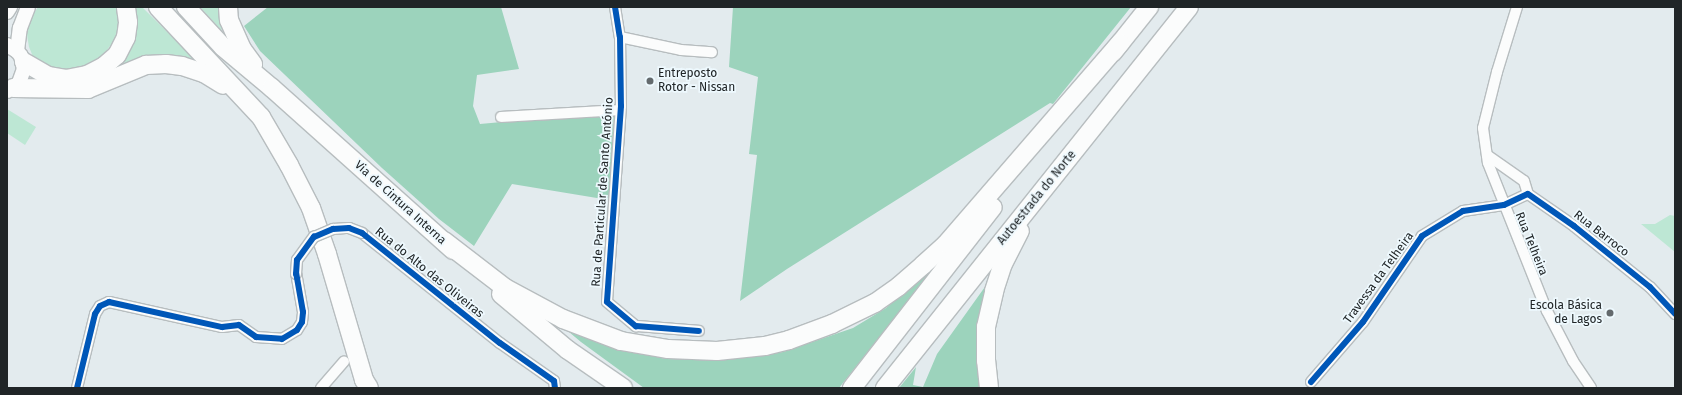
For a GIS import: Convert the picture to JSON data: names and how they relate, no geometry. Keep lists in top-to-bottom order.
{
  "streets": {
    "highway": ["Autoestrada do Norte", "Via de Cintura Interna"],
    "street": [
      "Rua de Particular de Santo António",
      "Rua Barroco",
      "Rua Telheira",
      "Rua do Alto das Oliveiras",
      "Travessa da Telheira"
    ]
  },
  "crossings": [
    ["Rua Barroco", "Rua Telheira"],
    ["Rua Telheira", "Travessa da Telheira"]
  ],
  "places": ["Entreposto Rotor - Nissan", "Escola Básica de Lagos"]
}
